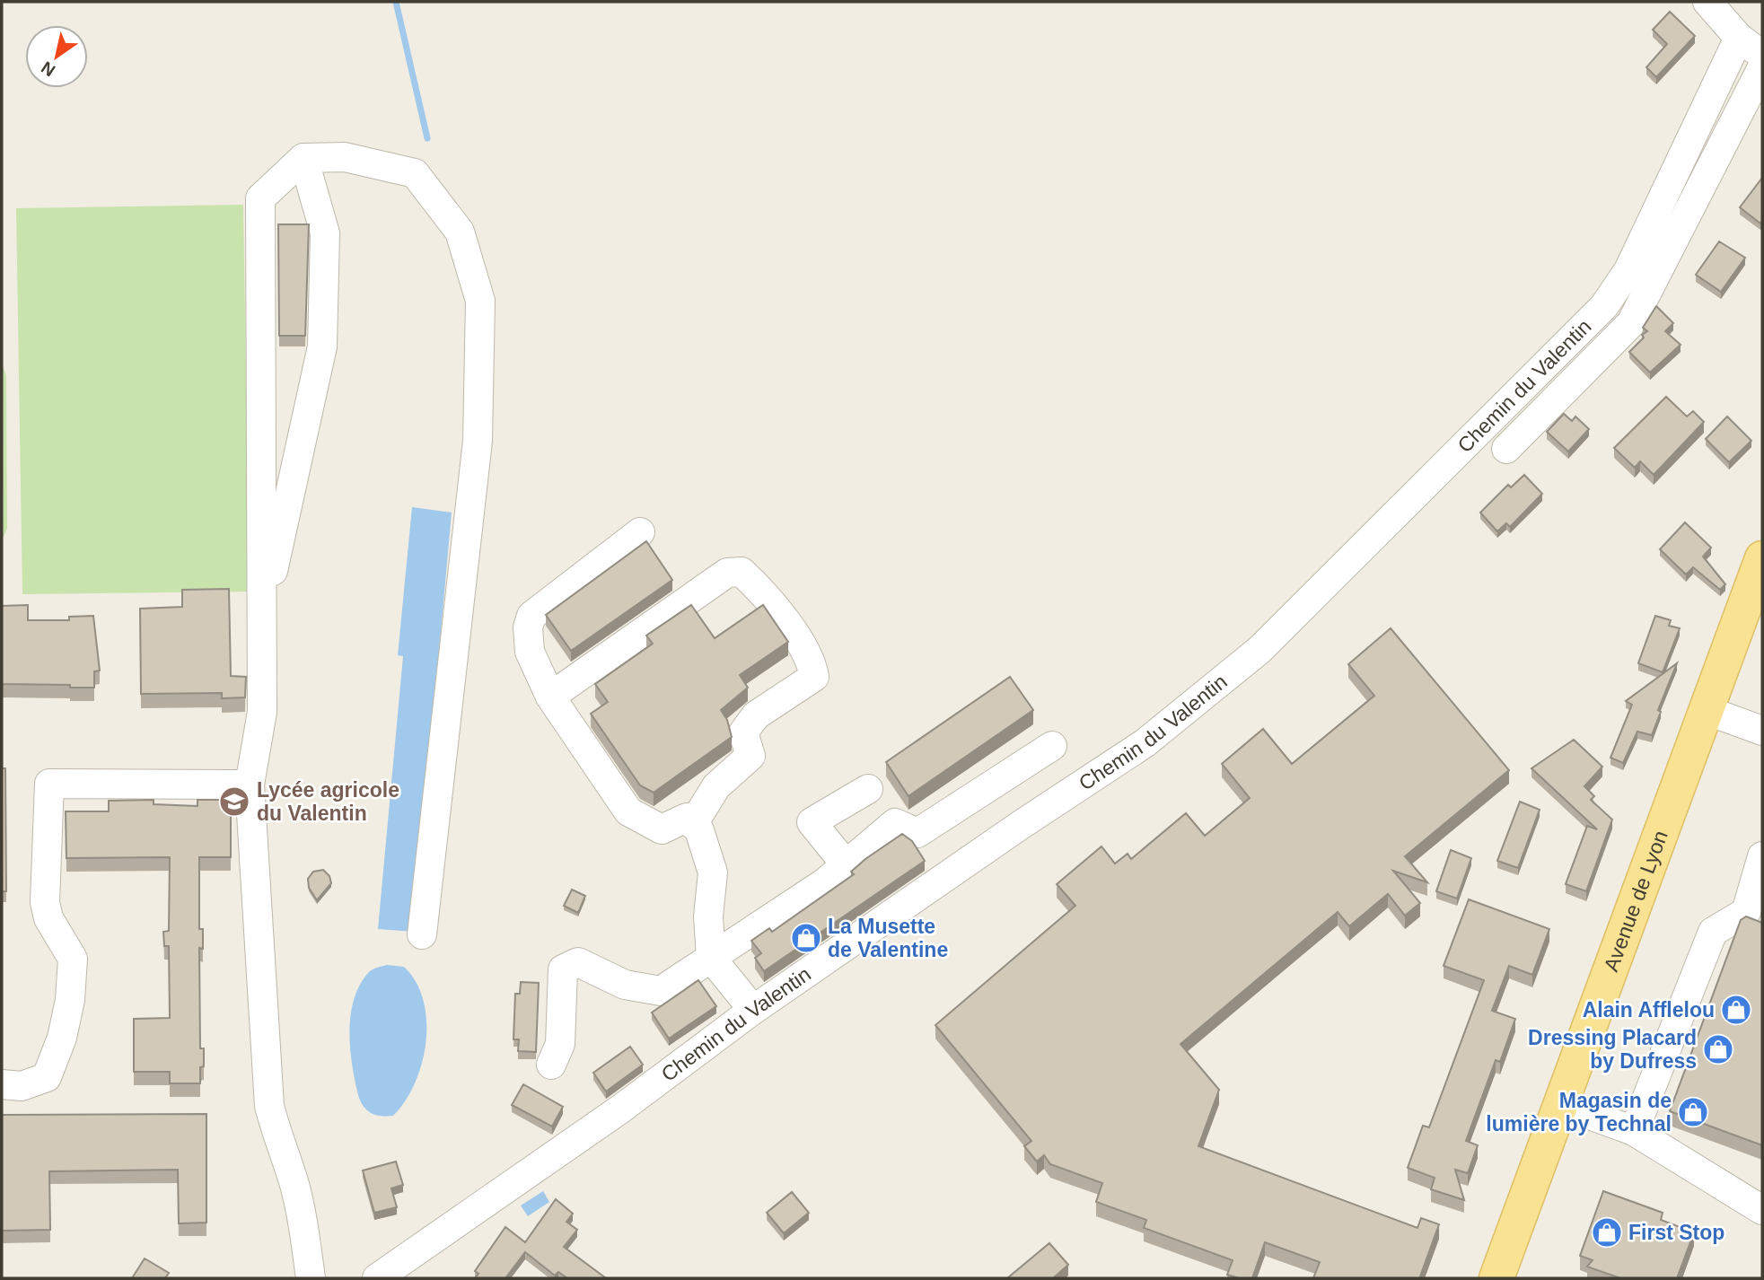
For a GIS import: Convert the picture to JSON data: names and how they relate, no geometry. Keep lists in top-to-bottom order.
{
  "streets": {
    "main road": ["Avenue de Lyon"],
    "street": ["Chemin du Valentin"]
  },
  "places": {
    "school or university": ["Lycée agricole du Valentin"],
    "shop": [
      "La Musette de Valentine",
      "Alain Afflelou",
      "Dressing Placard by Dufress",
      "Magasin de lumière by Technal",
      "First Stop"
    ]
  },
  "north": "bottom left"
}
